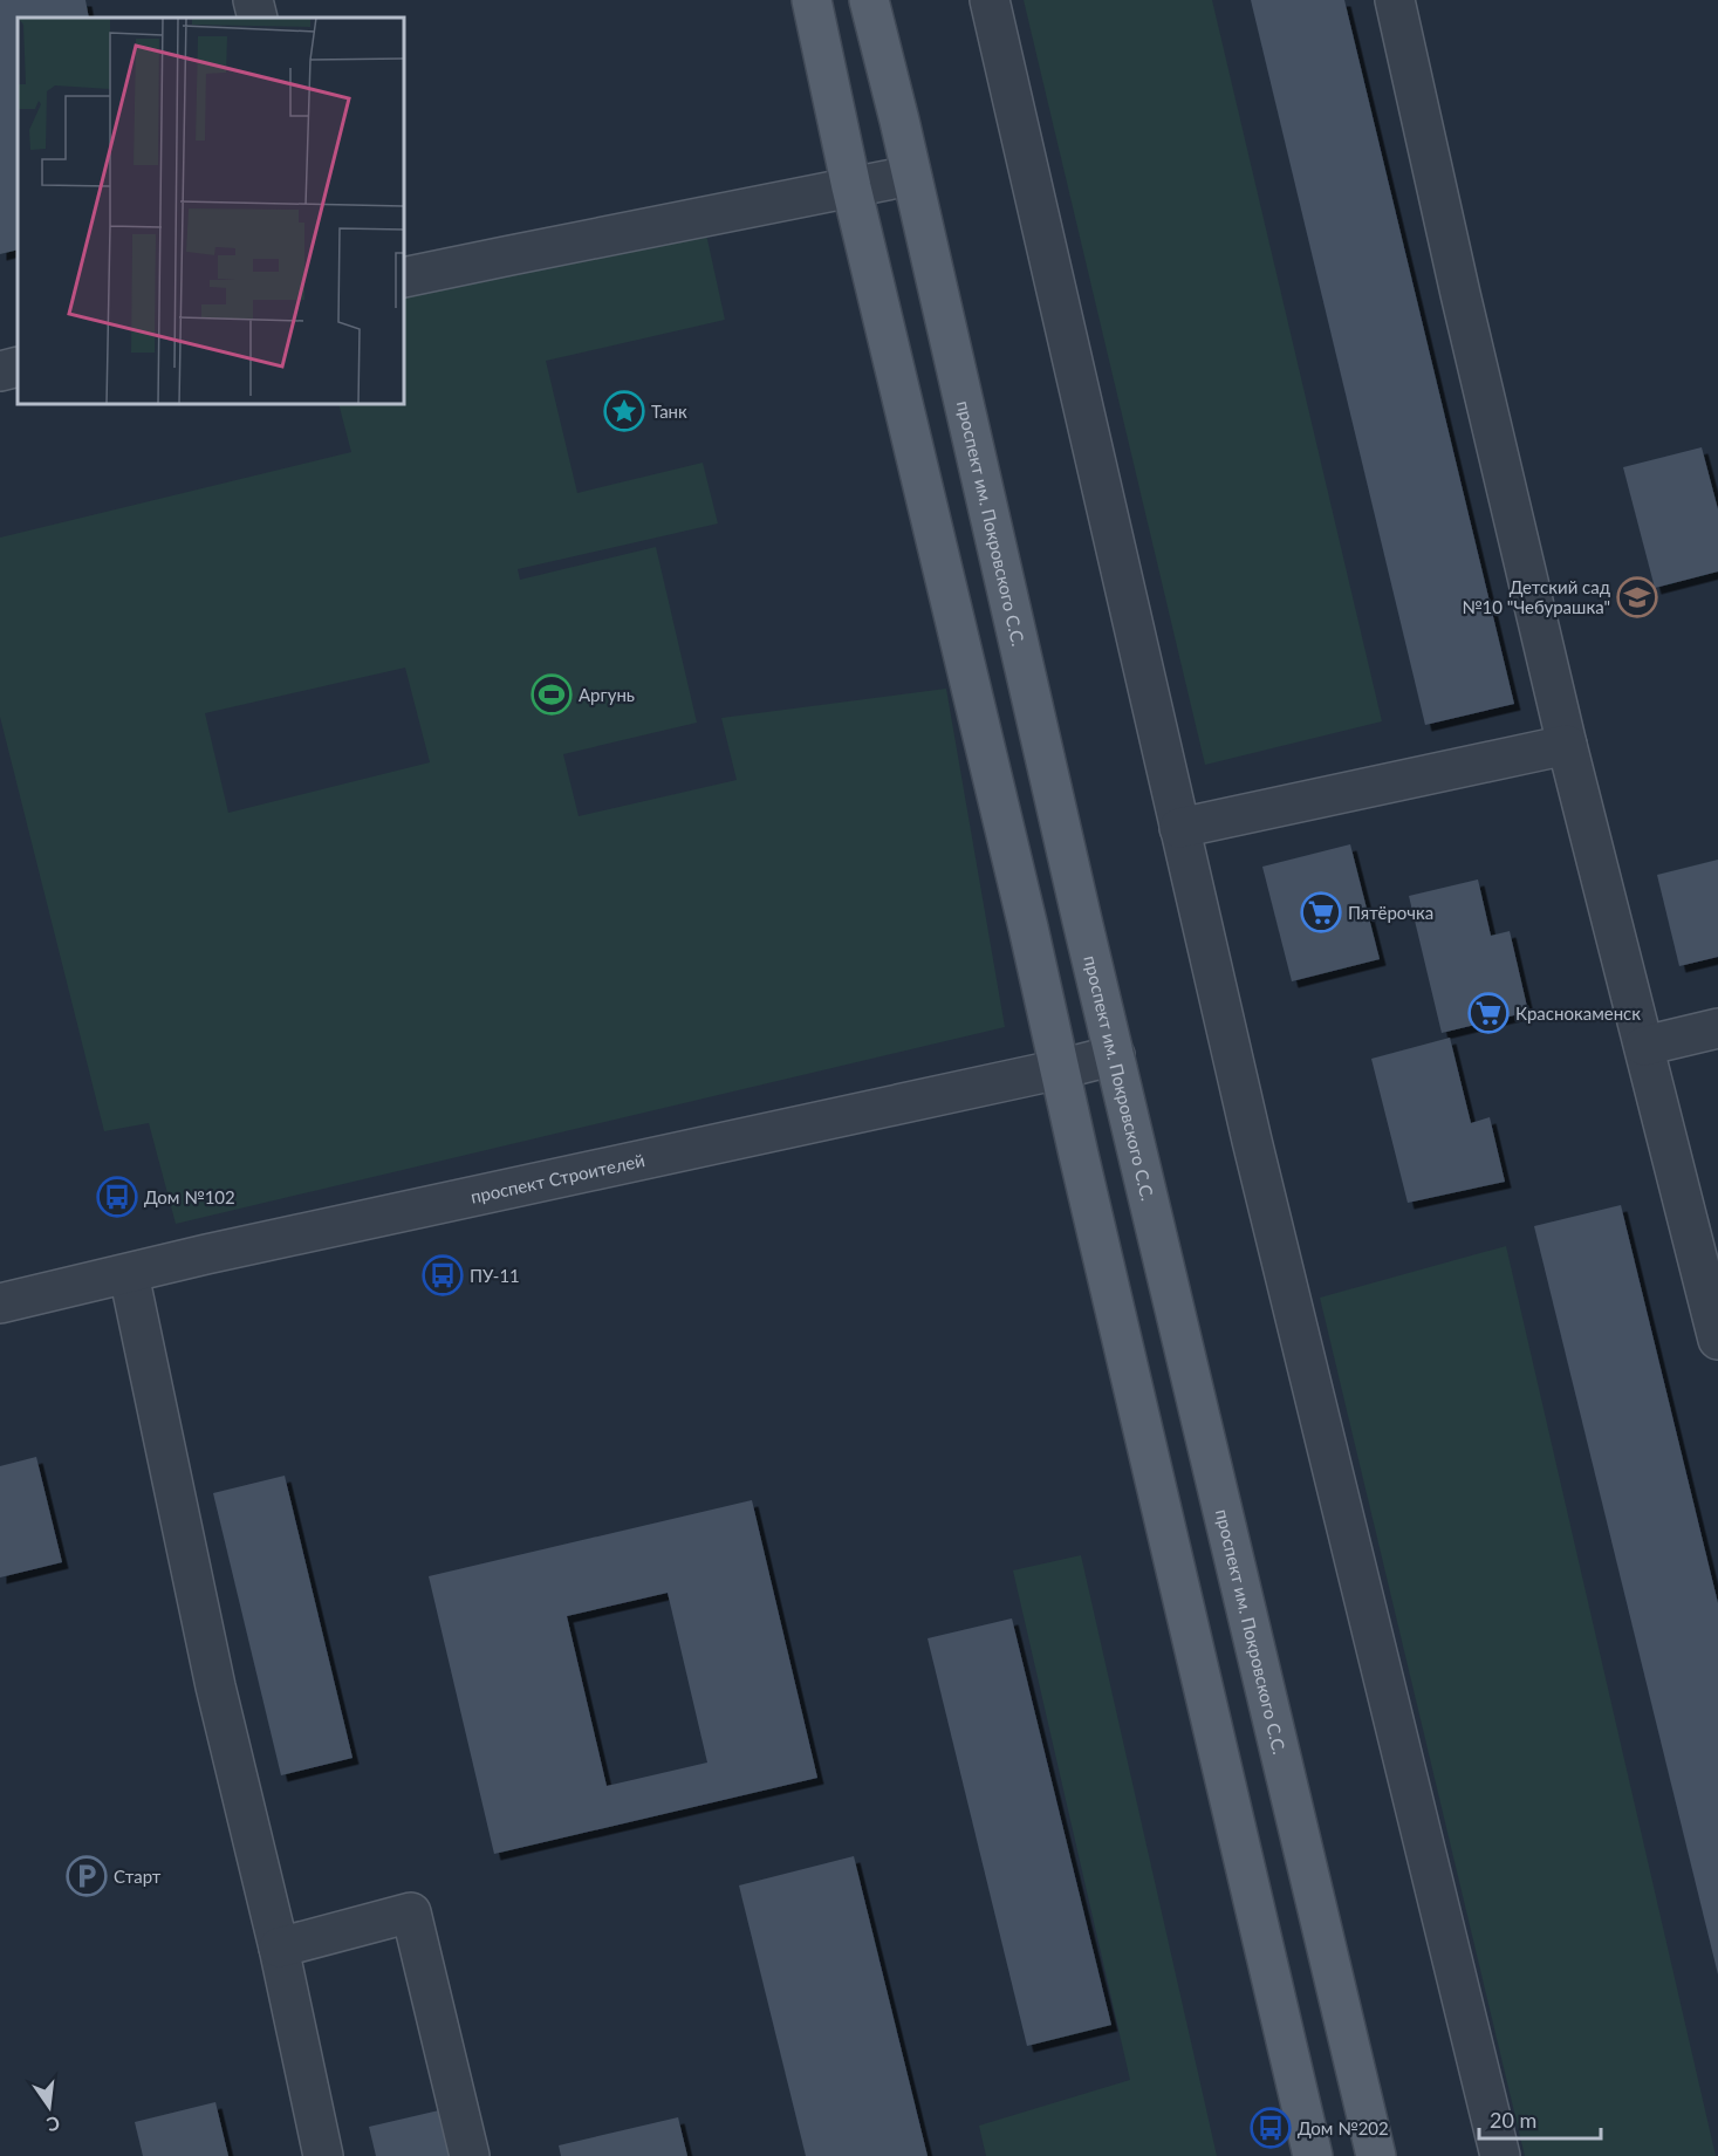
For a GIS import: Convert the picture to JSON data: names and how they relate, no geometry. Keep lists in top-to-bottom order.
{
  "streets": {
    "main road": ["проспект им. Покровского С.С."],
    "street": ["проспект Строителей"]
  },
  "crossings": [
    ["проспект им. Покровского С.С.", "проспект Строителей"]
  ],
  "places": {
    "place": ["Танк"],
    "school or university": ["Детский сад №10 \"Чебурашка\""],
    "sports": ["Аргунь"],
    "supermarket": ["Пятёрочка", "Краснокаменск"],
    "bus stop": ["Дом №102", "ПУ-11", "Дом №202"],
    "parking": ["Старт"]
  },
  "scale_bar": "20 m",
  "north": "bottom"
}
